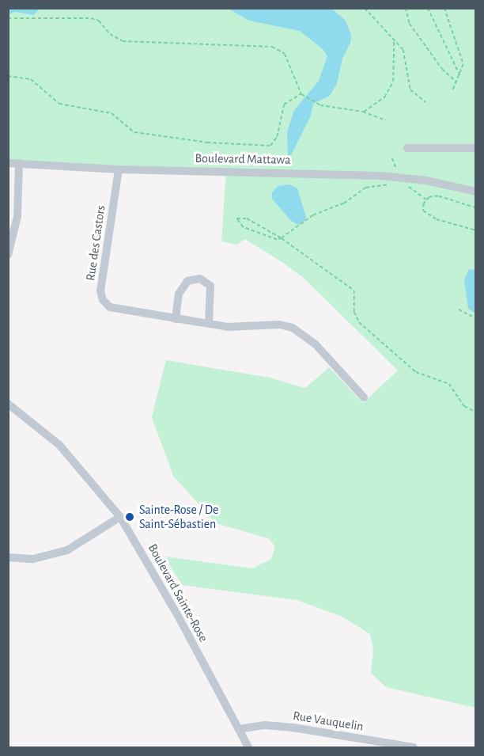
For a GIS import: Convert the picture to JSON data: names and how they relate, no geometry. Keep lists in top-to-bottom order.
{
  "streets": {
    "street": [
      "Boulevard Mattawa",
      "Rue des Castors",
      "Boulevard Sainte-Rose",
      "Rue Vauquelin"
    ]
  },
  "crossings": [
    ["Boulevard Mattawa", "Rue des Castors"],
    ["Boulevard Sainte-Rose", "Rue Vauquelin"]
  ],
  "places": ["Sainte-Rose / De Saint-Sébastien"]
}
